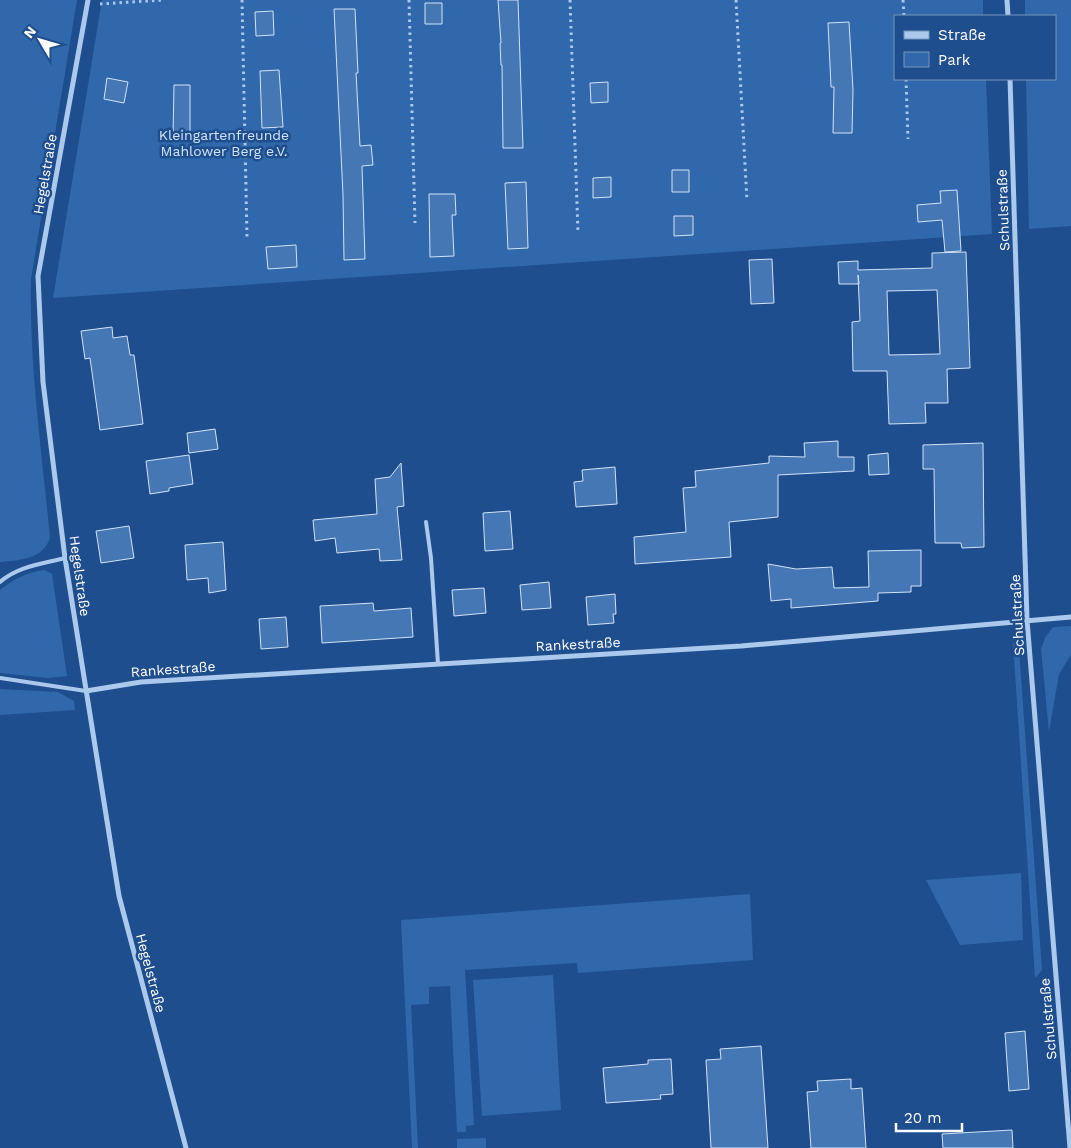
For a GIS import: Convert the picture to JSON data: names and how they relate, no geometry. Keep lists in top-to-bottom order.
{
  "streets": {
    "street": ["Hegelstraße", "Schulstraße", "Rankestraße"]
  },
  "crossings": [
    ["Hegelstraße", "Rankestraße"],
    ["Schulstraße", "Rankestraße"]
  ],
  "parks": ["Kleingartenfreunde Mahlower Berg e.V."],
  "legend": ["Straße", "Park"],
  "scale_bar": "20 m",
  "north": "top left"
}
